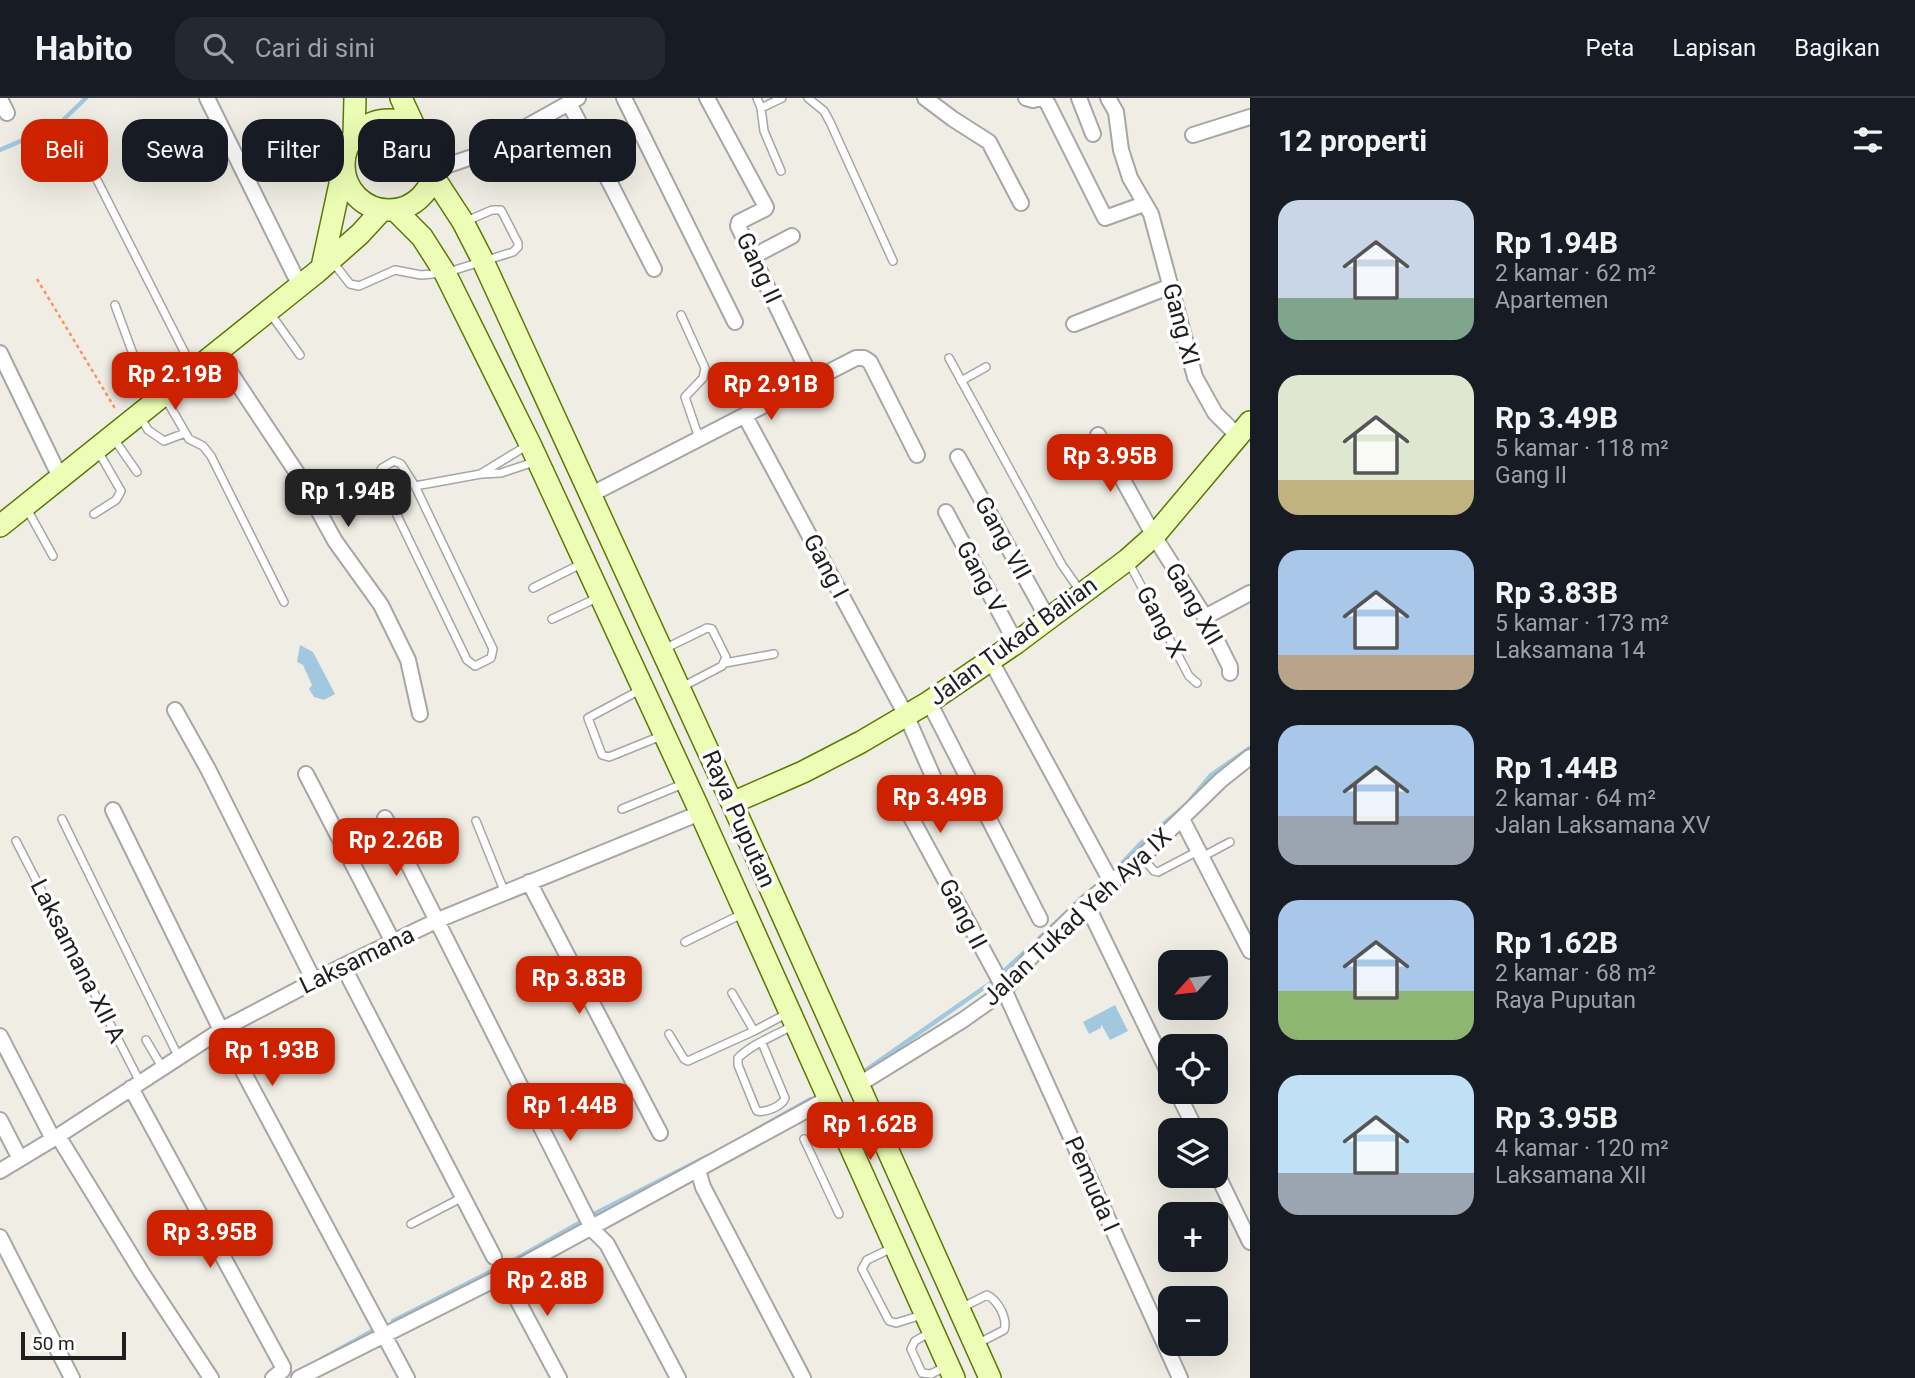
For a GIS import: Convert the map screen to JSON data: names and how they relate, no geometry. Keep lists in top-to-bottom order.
{
  "streets": {
    "main road": ["Jalan Tukad Balian", "Raya Puputan"],
    "street": [
      "Gang II",
      "Gang XI",
      "Gang VII",
      "Gang I",
      "Gang V",
      "Gang XII",
      "Jalan Tukad Yeh Aya IX",
      "Laksamana",
      "Pemuda I"
    ],
    "lane": ["Gang X", "Laksamana XII A"]
  },
  "crossings": [
    ["Gang II", "Gang I"],
    ["Gang II", "Jalan Tukad Balian"],
    ["Gang II", "Jalan Tukad Yeh Aya IX"],
    ["Gang II", "Pemuda I"],
    ["Gang XI", "Jalan Tukad Balian"],
    ["Gang VII", "Jalan Tukad Balian"],
    ["Gang I", "Jalan Tukad Balian"],
    ["Gang V", "Jalan Tukad Balian"],
    ["Gang XII", "Jalan Tukad Balian"],
    ["Gang X", "Jalan Tukad Balian"],
    ["Jalan Tukad Balian", "Raya Puputan"],
    ["Raya Puputan", "Jalan Tukad Yeh Aya IX"],
    ["Raya Puputan", "Laksamana"],
    ["Jalan Tukad Yeh Aya IX", "Pemuda I"],
    ["Laksamana", "Laksamana XII A"]
  ],
  "scale_bar": "50 m",
  "north": "bottom left",
  "page": {
    "header": "Habito",
    "search": "Cari di sini",
    "nav": ["Peta", "Lapisan", "Bagikan"],
    "heading": "12 properti",
    "chip": [
      "Beli",
      "Sewa",
      "Filter",
      "Baru",
      "Apartemen"
    ],
    "list": [
      {
        "name": "Rp 1.94B",
        "note": "2 kamar · 62 m² · Apartemen"
      },
      {
        "name": "Rp 3.49B",
        "note": "5 kamar · 118 m² · Gang II"
      },
      {
        "name": "Rp 3.83B",
        "note": "5 kamar · 173 m² · Laksamana 14"
      },
      {
        "name": "Rp 1.44B",
        "note": "2 kamar · 64 m² · Jalan Laksamana XV"
      },
      {
        "name": "Rp 1.62B",
        "note": "2 kamar · 68 m² · Raya Puputan"
      },
      {
        "name": "Rp 3.95B",
        "note": "4 kamar · 120 m² · Laksamana XII"
      }
    ],
    "price": [
      "Rp 2.19B",
      "Rp 2.91B",
      "Rp 3.95B",
      "Rp 1.94B",
      "Rp 3.49B",
      "Rp 2.26B",
      "Rp 3.83B",
      "Rp 1.93B",
      "Rp 1.44B",
      "Rp 1.62B",
      "Rp 3.95B",
      "Rp 2.8B"
    ],
    "map_buttons": ["+", "−"],
    "scale": "50 m"
  }
}
